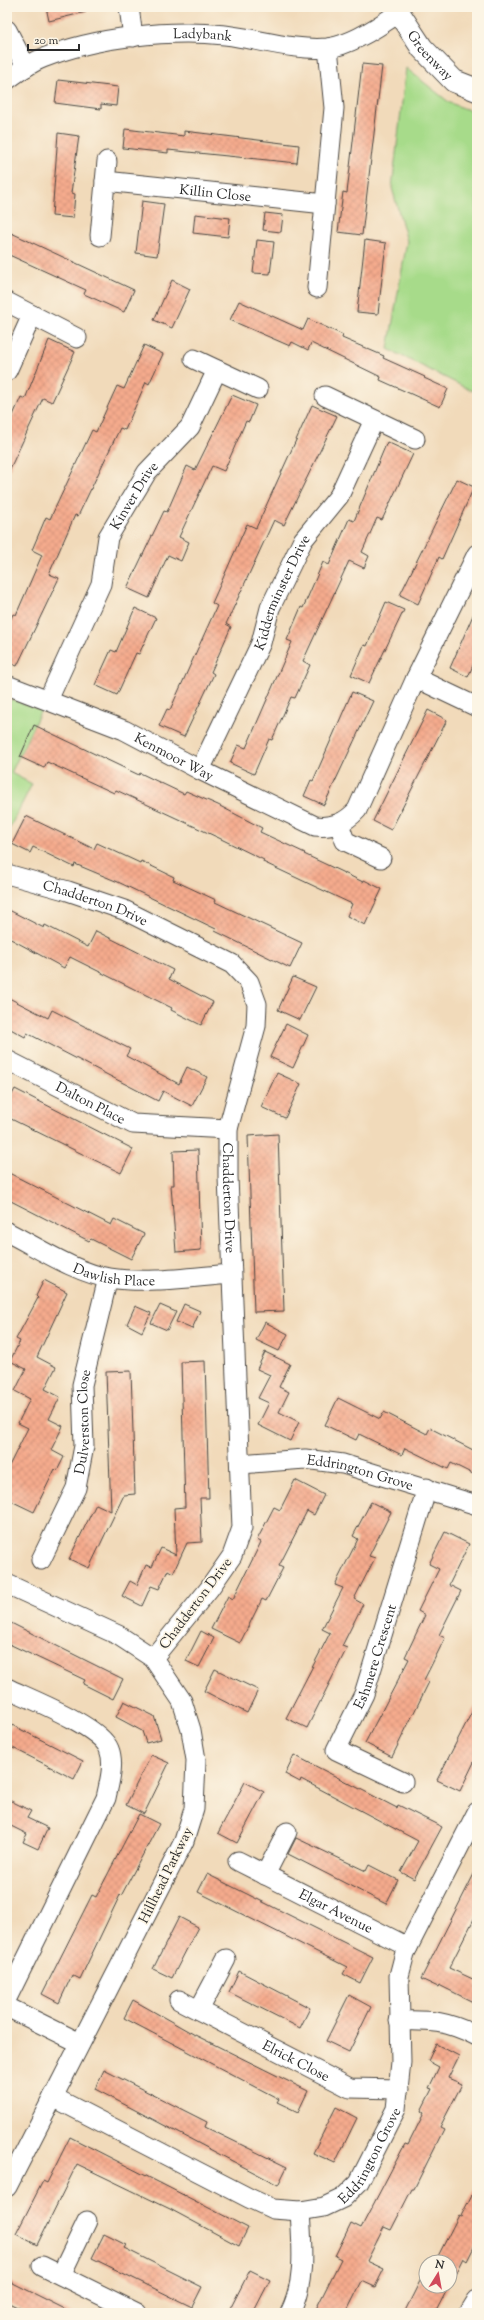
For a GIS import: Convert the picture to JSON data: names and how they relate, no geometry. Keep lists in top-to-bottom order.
{
  "streets": {
    "street": [
      "Ladybank",
      "Greenway",
      "Killin Close",
      "Kinver Drive",
      "Kidderminster Drive",
      "Kenmoor Way",
      "Chadderton Drive",
      "Dalton Place",
      "Dawlish Place",
      "Dulverston Close",
      "Eddrington Grove",
      "Eshmere Crescent",
      "Hillhead Parkway",
      "Elgar Avenue",
      "Elrick Close"
    ]
  },
  "crossings": [
    ["Ladybank", "Greenway"],
    ["Kinver Drive", "Kenmoor Way"],
    ["Kidderminster Drive", "Kenmoor Way"],
    ["Chadderton Drive", "Dalton Place"],
    ["Chadderton Drive", "Dawlish Place"],
    ["Chadderton Drive", "Eddrington Grove"],
    ["Chadderton Drive", "Hillhead Parkway"],
    ["Dawlish Place", "Dulverston Close"],
    ["Eddrington Grove", "Eshmere Crescent"],
    ["Eddrington Grove", "Hillhead Parkway"],
    ["Eddrington Grove", "Elgar Avenue"],
    ["Eddrington Grove", "Elrick Close"]
  ],
  "scale_bar": "20 m",
  "north": "top"
}
